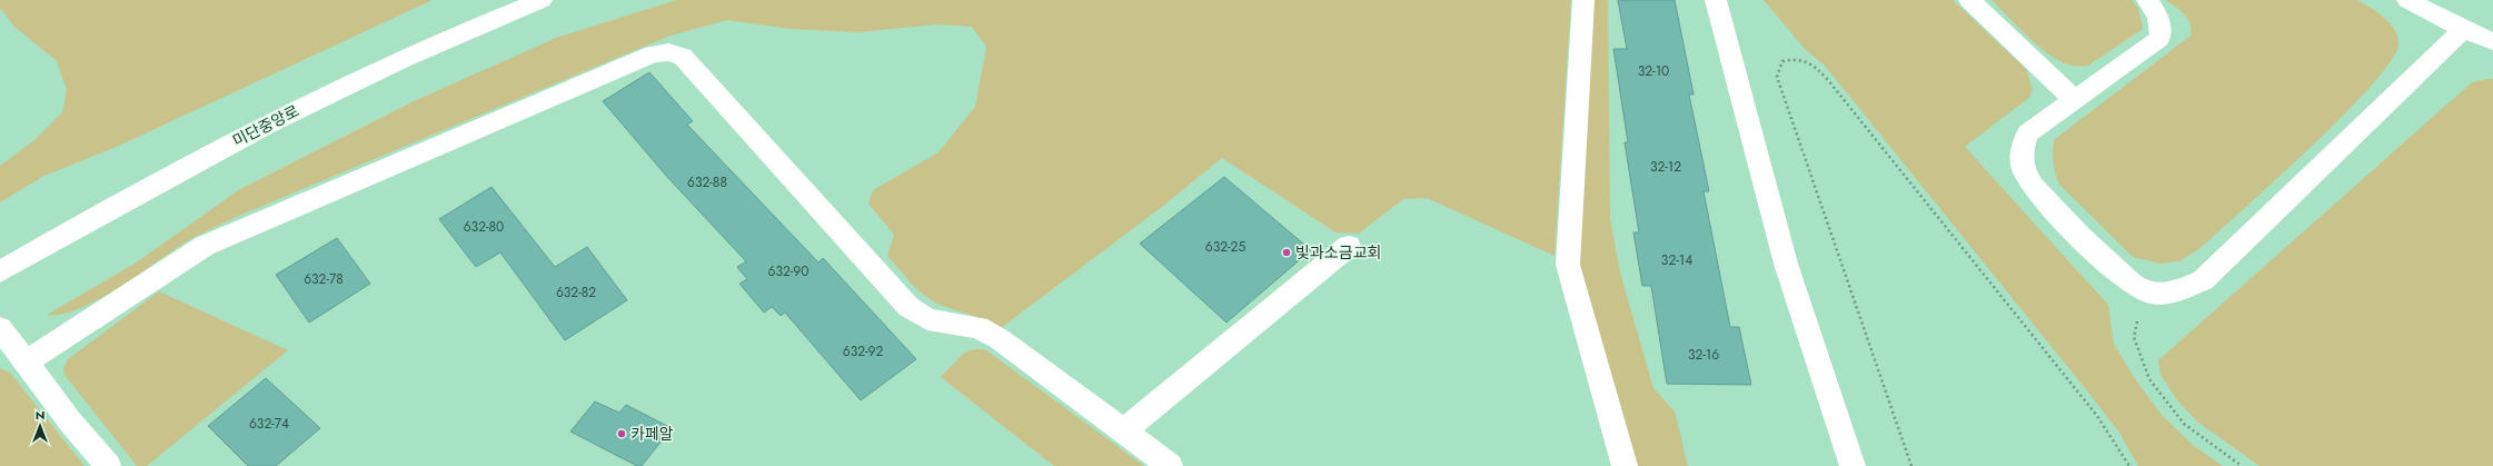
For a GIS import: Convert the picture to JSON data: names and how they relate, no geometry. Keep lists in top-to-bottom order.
{
  "streets": {
    "street": ["미단중앙로"]
  },
  "places": ["빛과소금교회", "카페알"],
  "house_numbers": [
    "32-10",
    "32-12",
    "632-88",
    "632-80",
    "632-25",
    "32-14",
    "632-90",
    "632-78",
    "632-82",
    "632-92",
    "32-16",
    "632-74"
  ],
  "north": "top"
}
